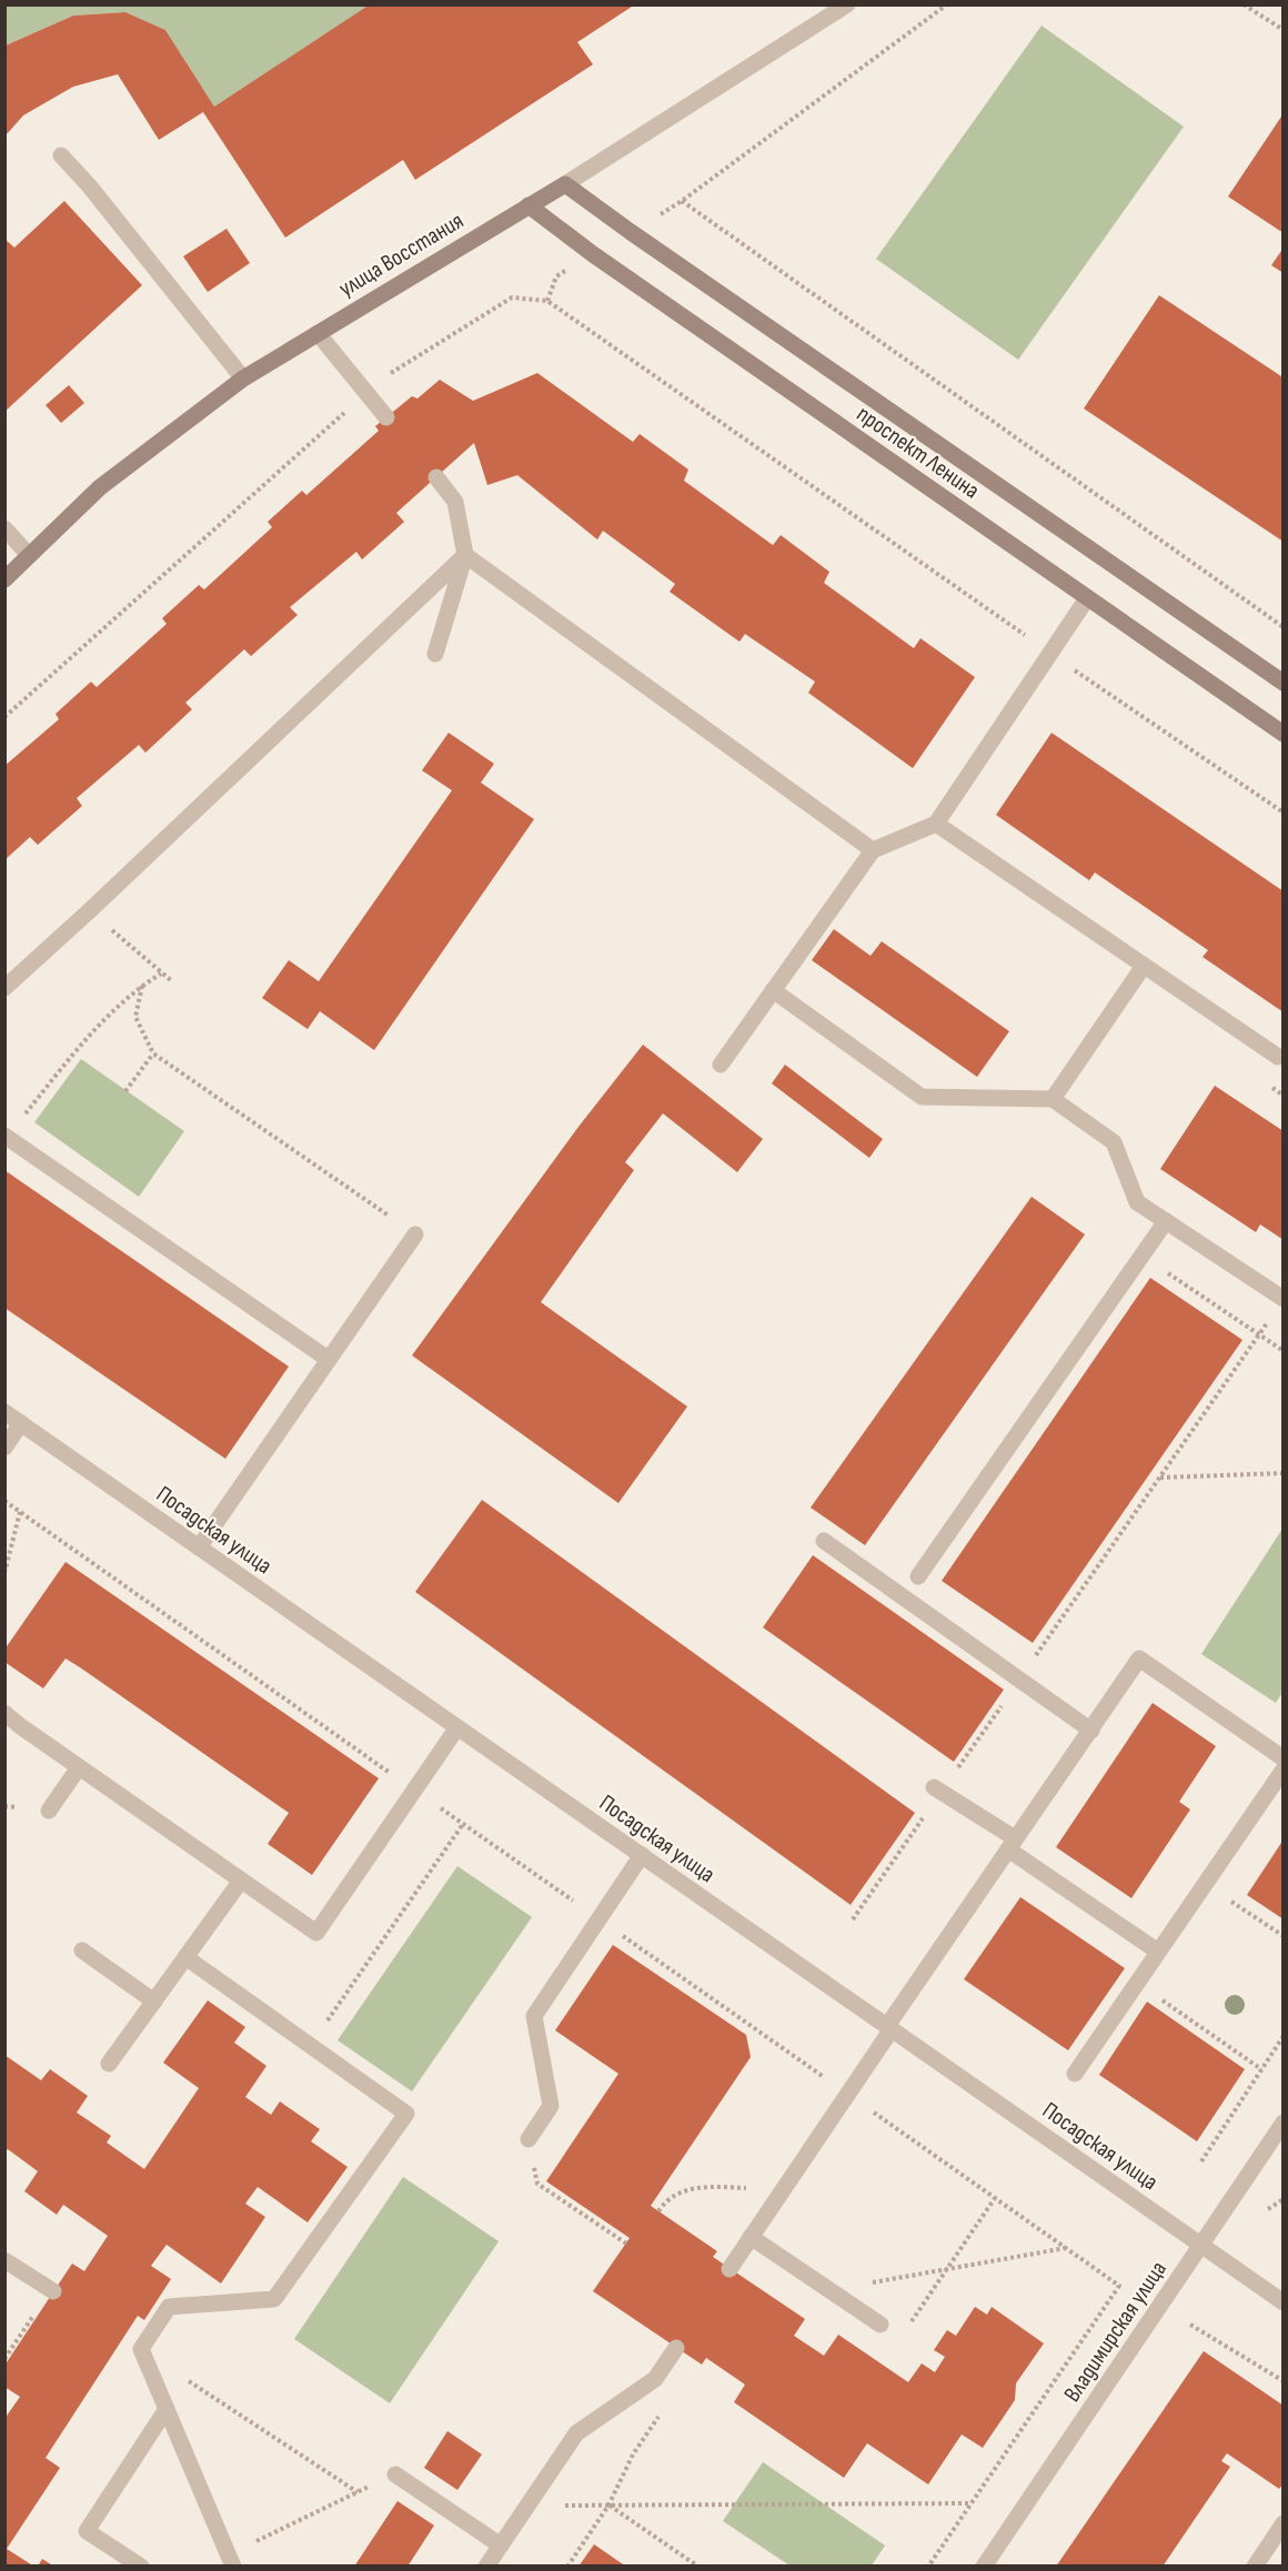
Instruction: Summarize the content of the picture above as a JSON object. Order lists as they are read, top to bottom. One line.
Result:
{"streets":{"main road":["улица Восстания","проспект Ленина"],"street":["Посадская улица","Владимирская улица"]},"crossings":[["улица Восстания","проспект Ленина"],["Посадская улица","Владимирская улица"]]}
